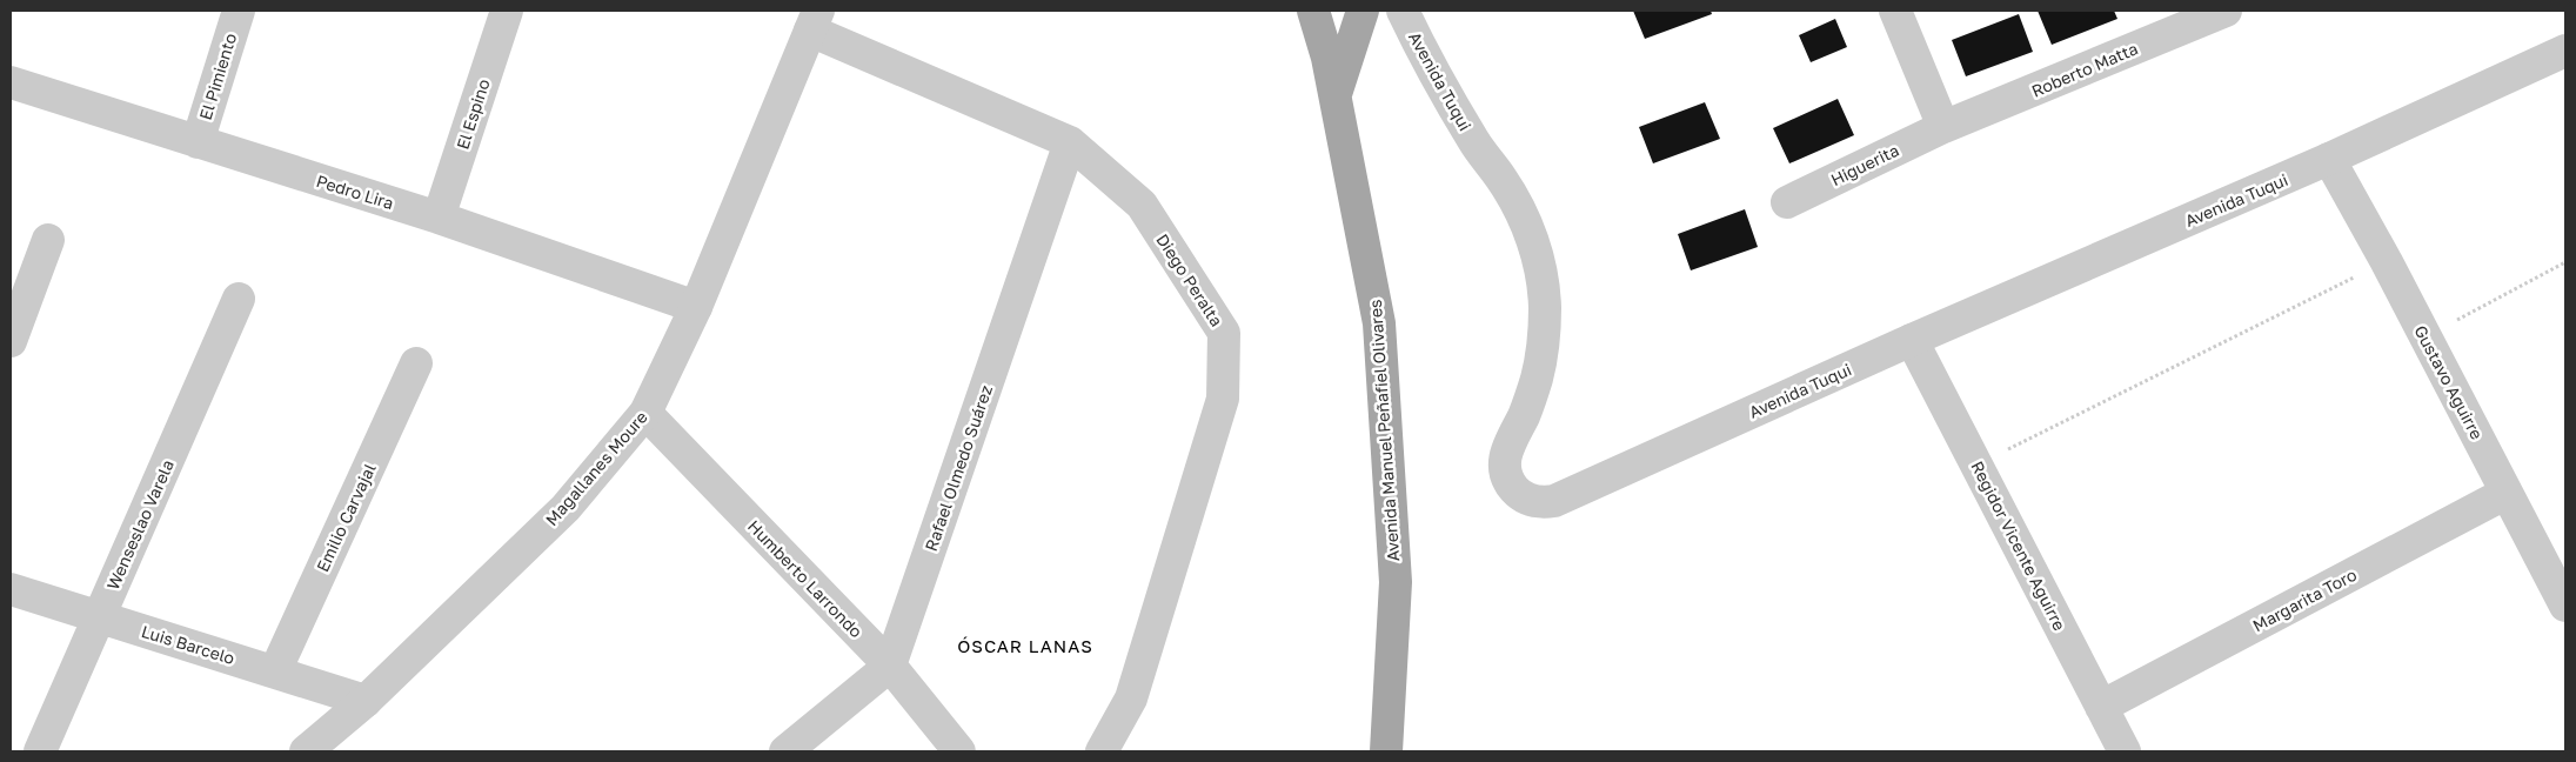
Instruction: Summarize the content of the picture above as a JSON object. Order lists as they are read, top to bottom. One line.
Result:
{"streets":{"main road":["Avenida Manuel Peñafiel Olivares"],"street":["Roberto Matta","El Pimiento","Avenida Tuqui","El Espino","Higuerita","Pedro Lira","Diego Peralta","Gustavo Aguirre","Magallanes Moure","Rafael Olmedo Suárez","Emilio Carvajal","Wenseslao Varela","Regidor Vicente Aguirre","Humberto Larrondo","Margarita Toro","Luis Barcelo"]},"crossings":[["Roberto Matta","Higuerita"],["El Pimiento","Pedro Lira"],["Avenida Tuqui","Gustavo Aguirre"],["Avenida Tuqui","Regidor Vicente Aguirre"],["El Espino","Pedro Lira"],["Pedro Lira","Magallanes Moure"],["Diego Peralta","Magallanes Moure"],["Diego Peralta","Rafael Olmedo Suárez"],["Gustavo Aguirre","Margarita Toro"],["Magallanes Moure","Humberto Larrondo"],["Magallanes Moure","Luis Barcelo"],["Rafael Olmedo Suárez","Humberto Larrondo"],["Emilio Carvajal","Luis Barcelo"],["Wenseslao Varela","Luis Barcelo"],["Regidor Vicente Aguirre","Margarita Toro"]],"districts":["ÓSCAR LANAS"]}
